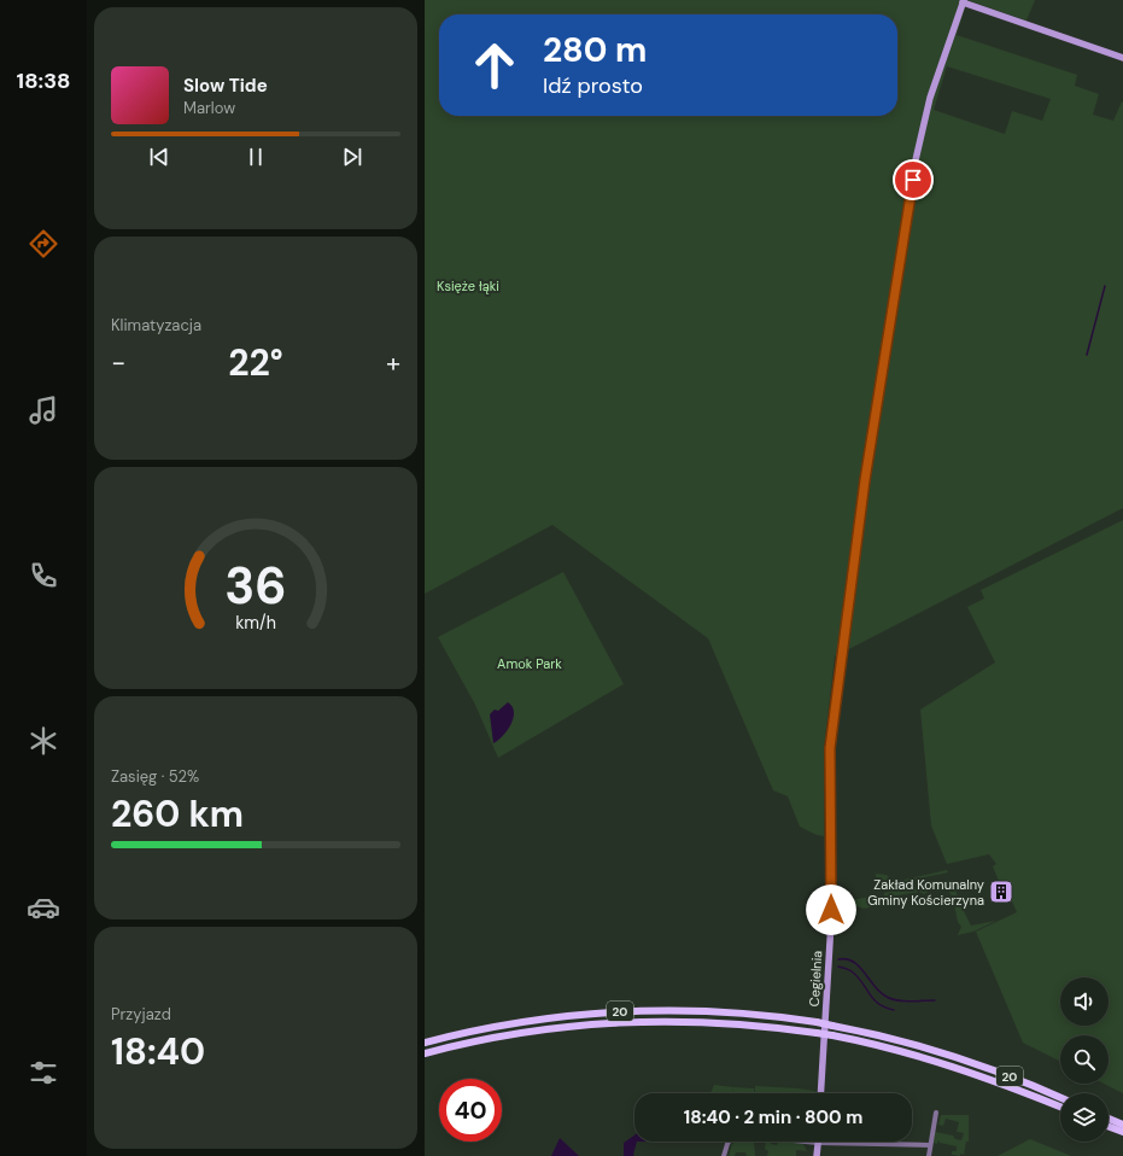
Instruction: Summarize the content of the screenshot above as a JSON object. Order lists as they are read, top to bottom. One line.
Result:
{"streets":{"main road":["20"],"street":["Cegielnia"]},"parks":["Księże łąki","Amok Park"],"places":{"building":["Zakład Komunalny Gminy Kościerzyna"]},"page":{"tabs":"18:38","turn":["280 m","Idź prosto"],"song":["Slow Tide","Marlow"],"tile":["Klimatyzacja",["Zasięg · 52%","260 km"],["Przyjazd","18:40"]],"heat":["−","22°","+"],"limit":"40","trip":"18:40 · 2 min · 800 m","gauge":["36","km/h"]}}
